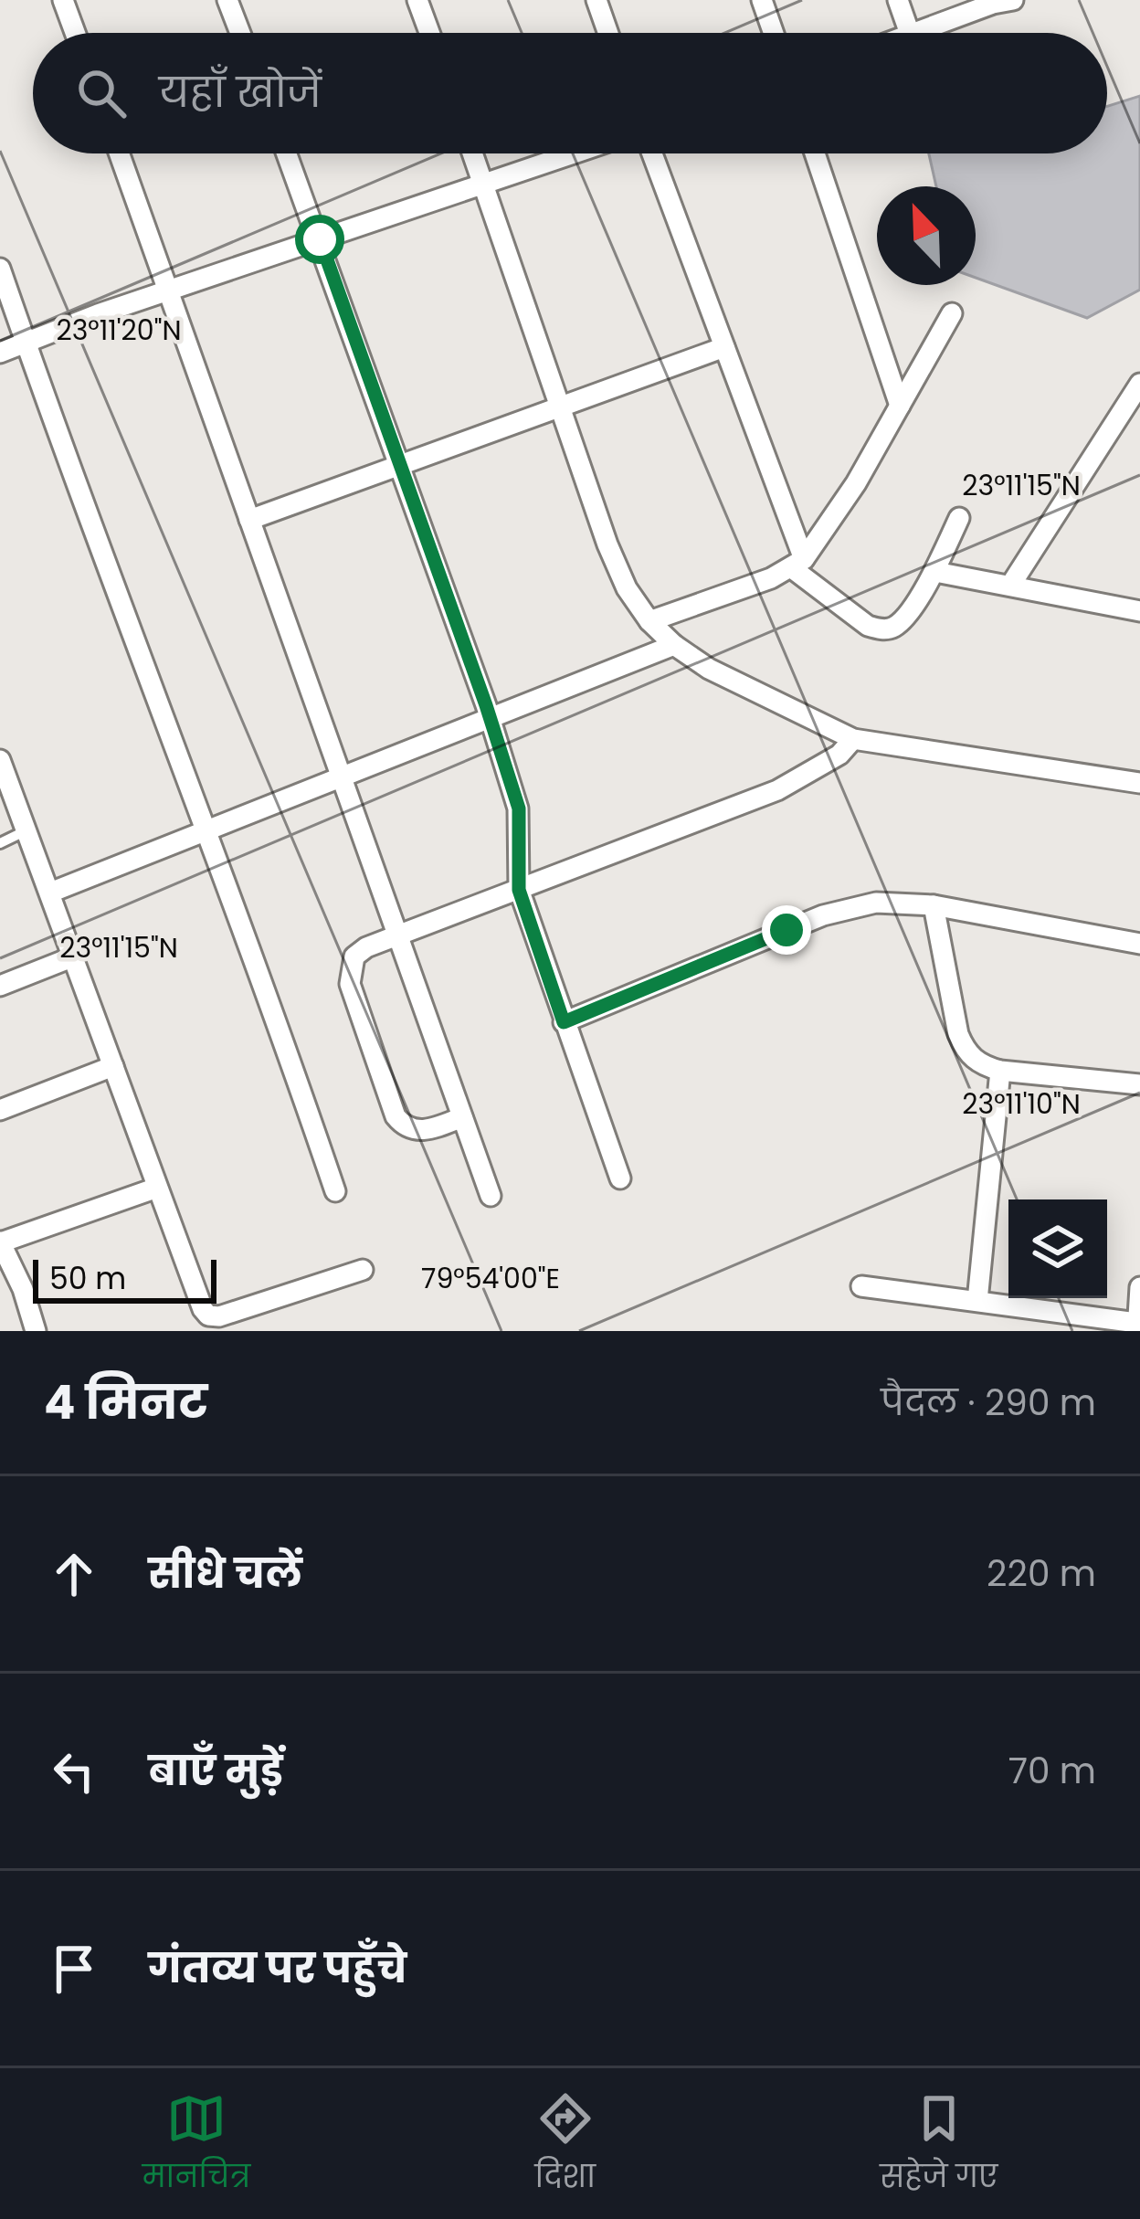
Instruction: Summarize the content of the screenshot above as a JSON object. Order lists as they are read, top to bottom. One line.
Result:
{"scale_bar":"50 m","north":"top left","page":{"search":"यहाँ खोजें","scale":"50 m","heading":["4 मिनट","पैदल · 290 m"],"list":[["सीधे चलें","220 m"],["बाएँ मुड़ें","70 m"],"गंतव्य पर पहुँचे"],"nav":["मानचित्र","दिशा","सहेजे गए"]},"coordinates":["23°11'20\"N","23°11'15\"N","23°11'10\"N","79°54'00\"E"]}
